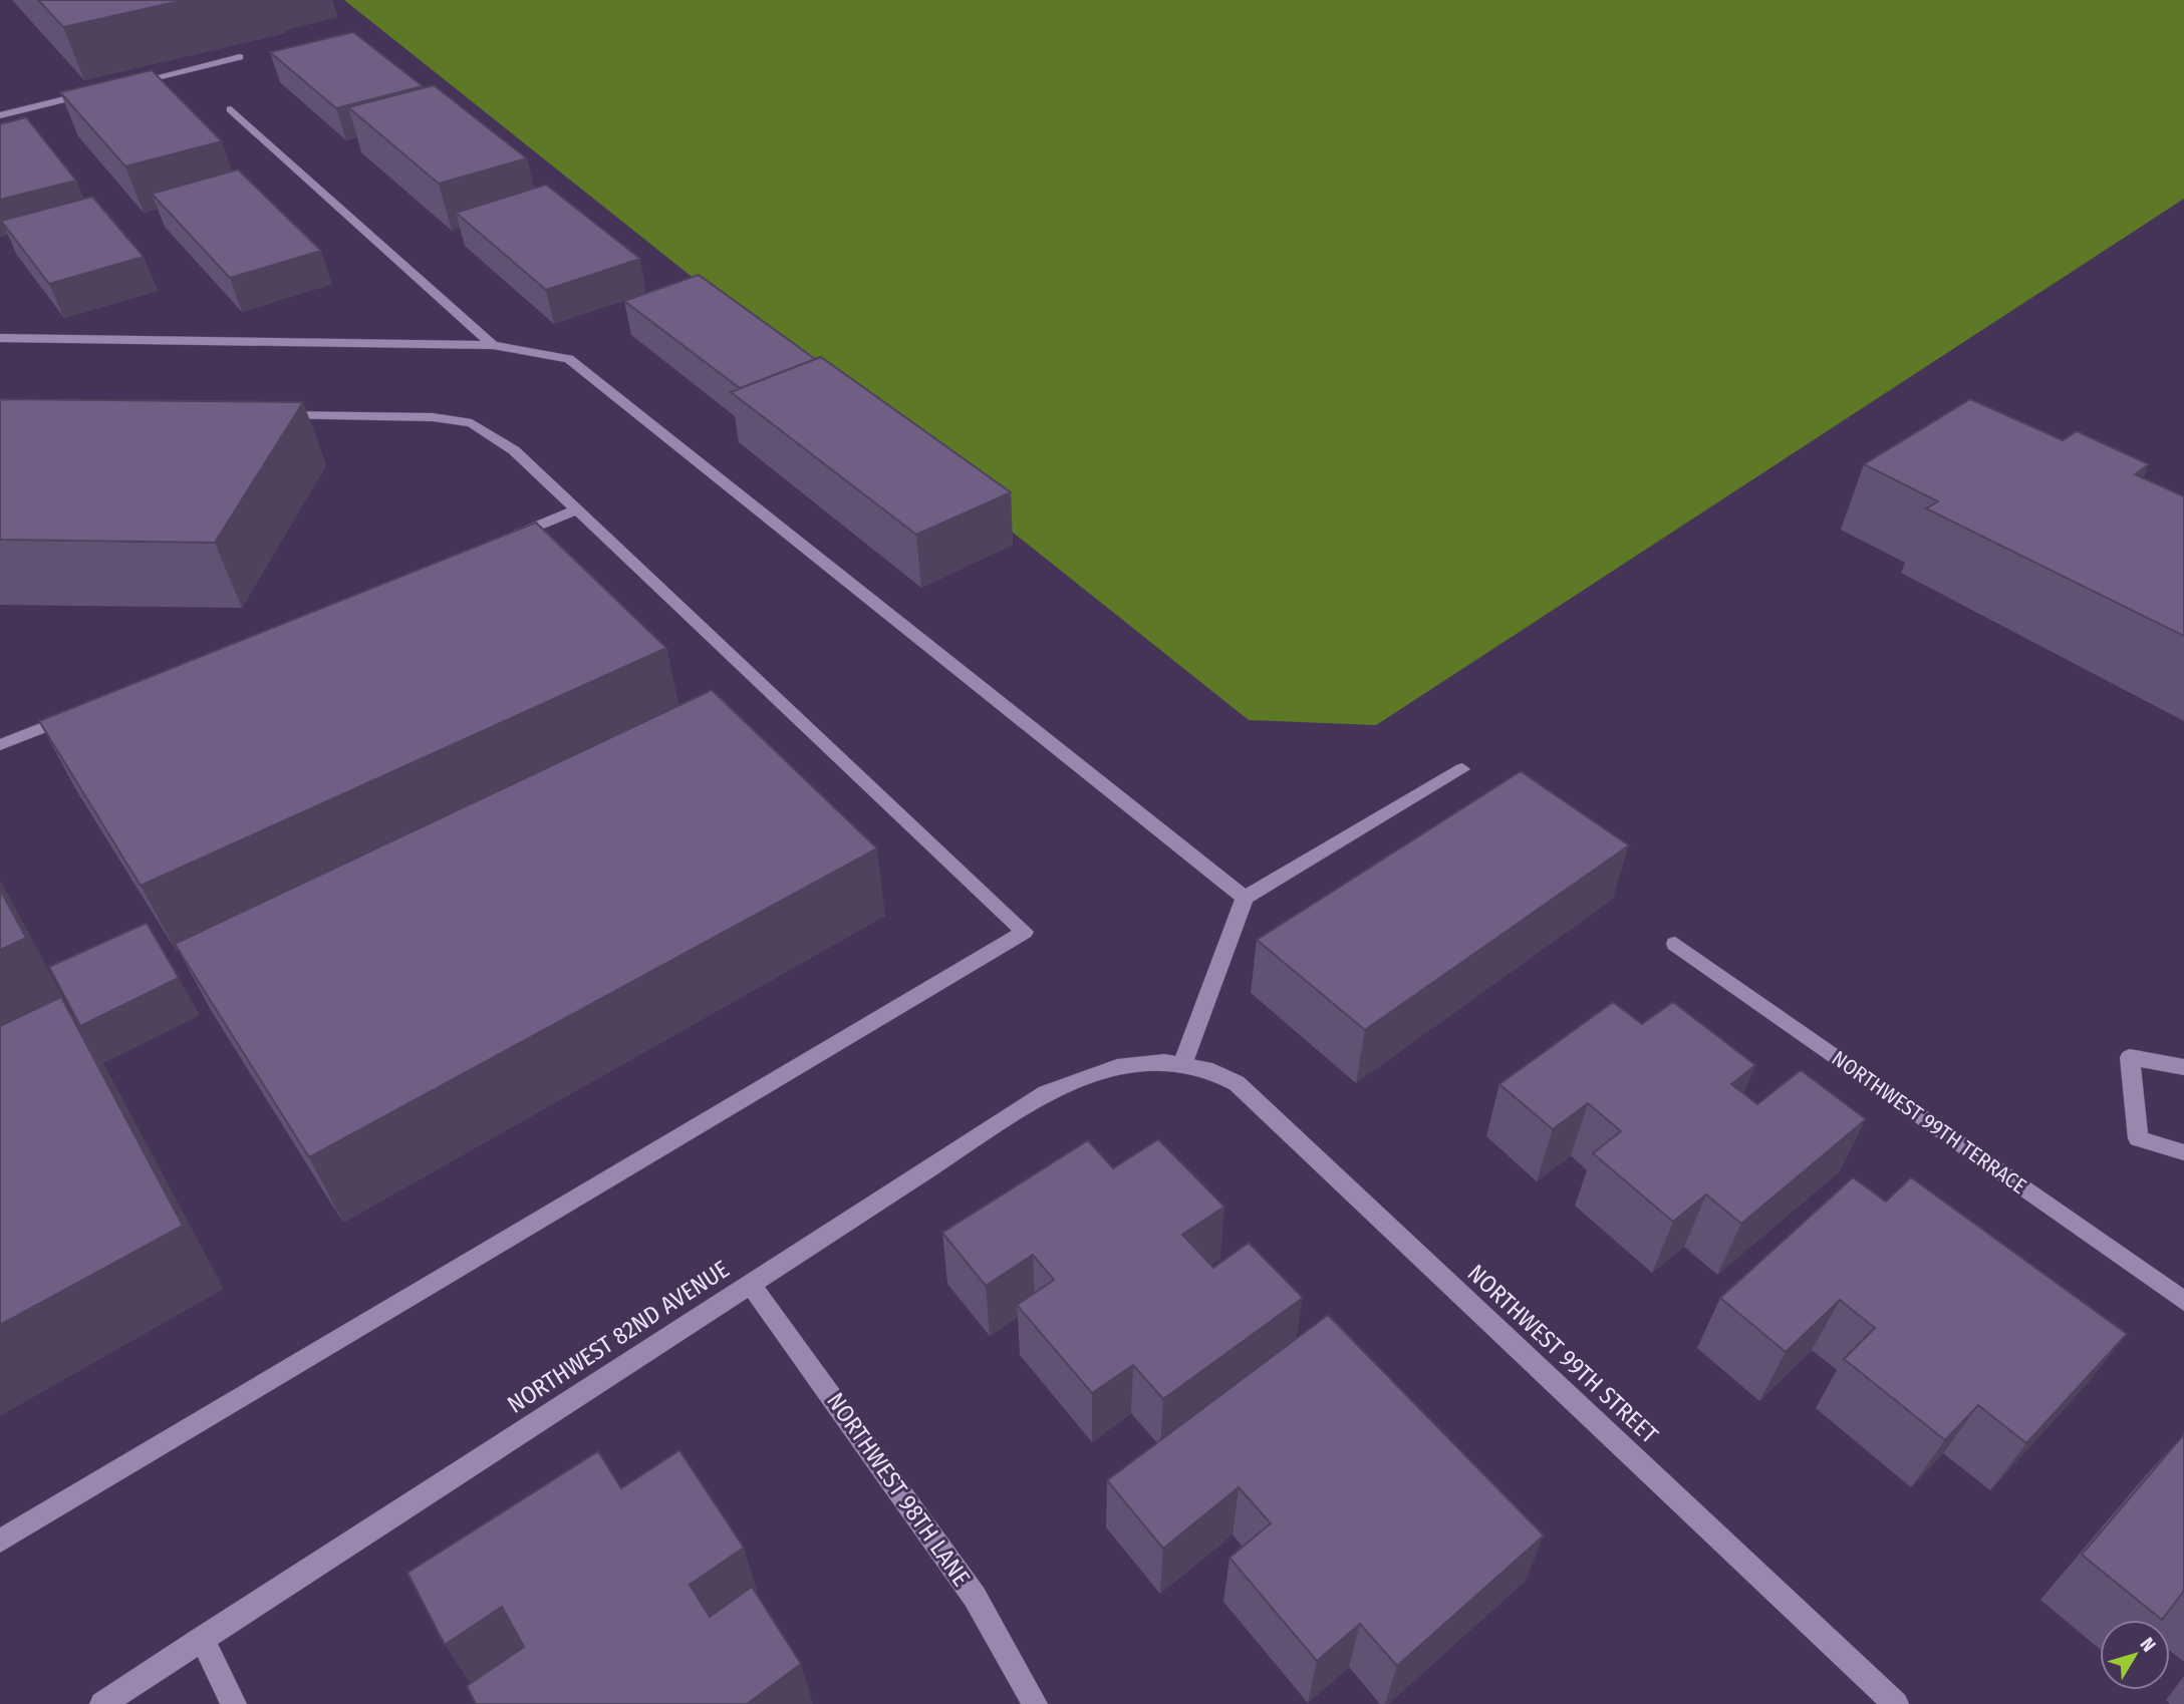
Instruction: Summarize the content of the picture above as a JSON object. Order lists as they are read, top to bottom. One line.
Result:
{"streets":{"street":["NORTHWEST 99TH TERRACE","NORTHWEST 82ND AVENUE","NORTHWEST 99TH STREET","NORTHWEST 98TH LANE"]},"crossings":[["NORTHWEST 82ND AVENUE","NORTHWEST 99TH STREET"],["NORTHWEST 82ND AVENUE","NORTHWEST 98TH LANE"]],"north":"top right"}
